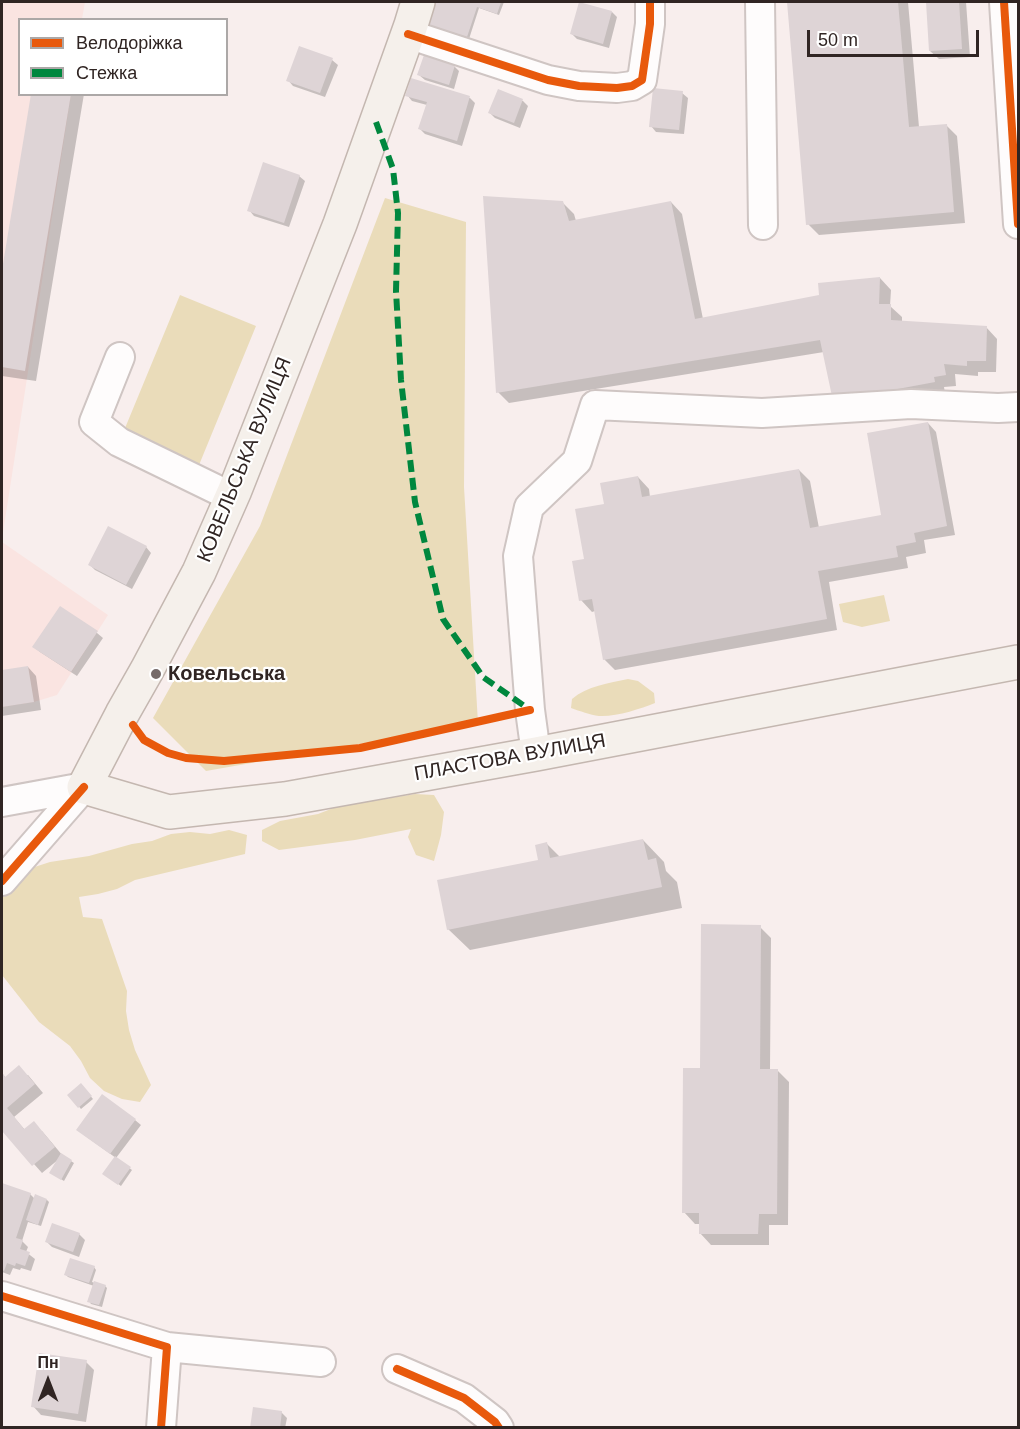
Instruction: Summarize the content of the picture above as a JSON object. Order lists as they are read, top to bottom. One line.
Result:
{"streets":{"main road":["КОВЕЛЬСЬКА ВУЛИЦЯ","ПЛАСТОВА ВУЛИЦЯ"]},"crossings":[["КОВЕЛЬСЬКА ВУЛИЦЯ","ПЛАСТОВА ВУЛИЦЯ"]],"places":["Ковельська"],"legend":["Велодоріжка","Стежка"],"scale_bar":"50 m","north":"top"}
